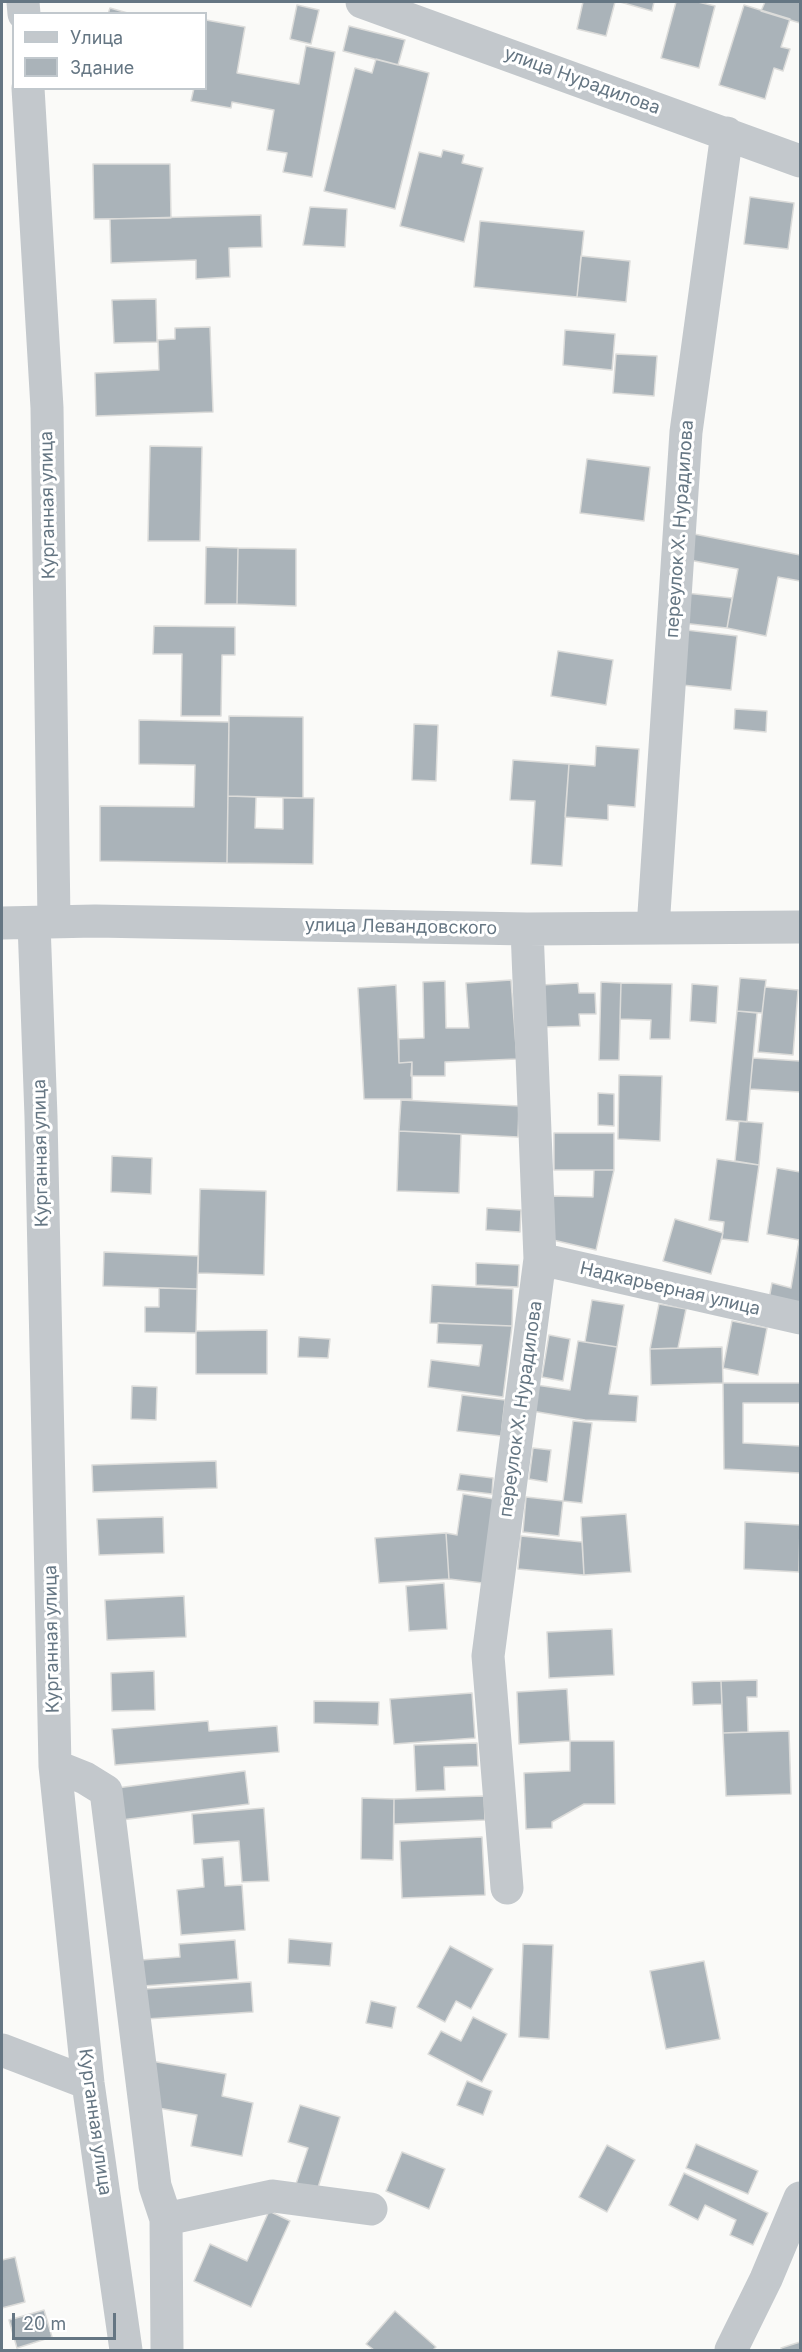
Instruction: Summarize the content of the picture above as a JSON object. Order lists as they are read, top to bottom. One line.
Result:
{"streets":{"street":["улица Нурадилова","Курганная улица","переулок Х. Нурадилова","улица Левандовского","Надкарьерная улица"]},"crossings":[["улица Нурадилова","переулок Х. Нурадилова"],["Курганная улица","улица Левандовского"],["переулок Х. Нурадилова","улица Левандовского"],["переулок Х. Нурадилова","Надкарьерная улица"]],"legend":["Улица","Здание"],"scale_bar":"20 m"}
